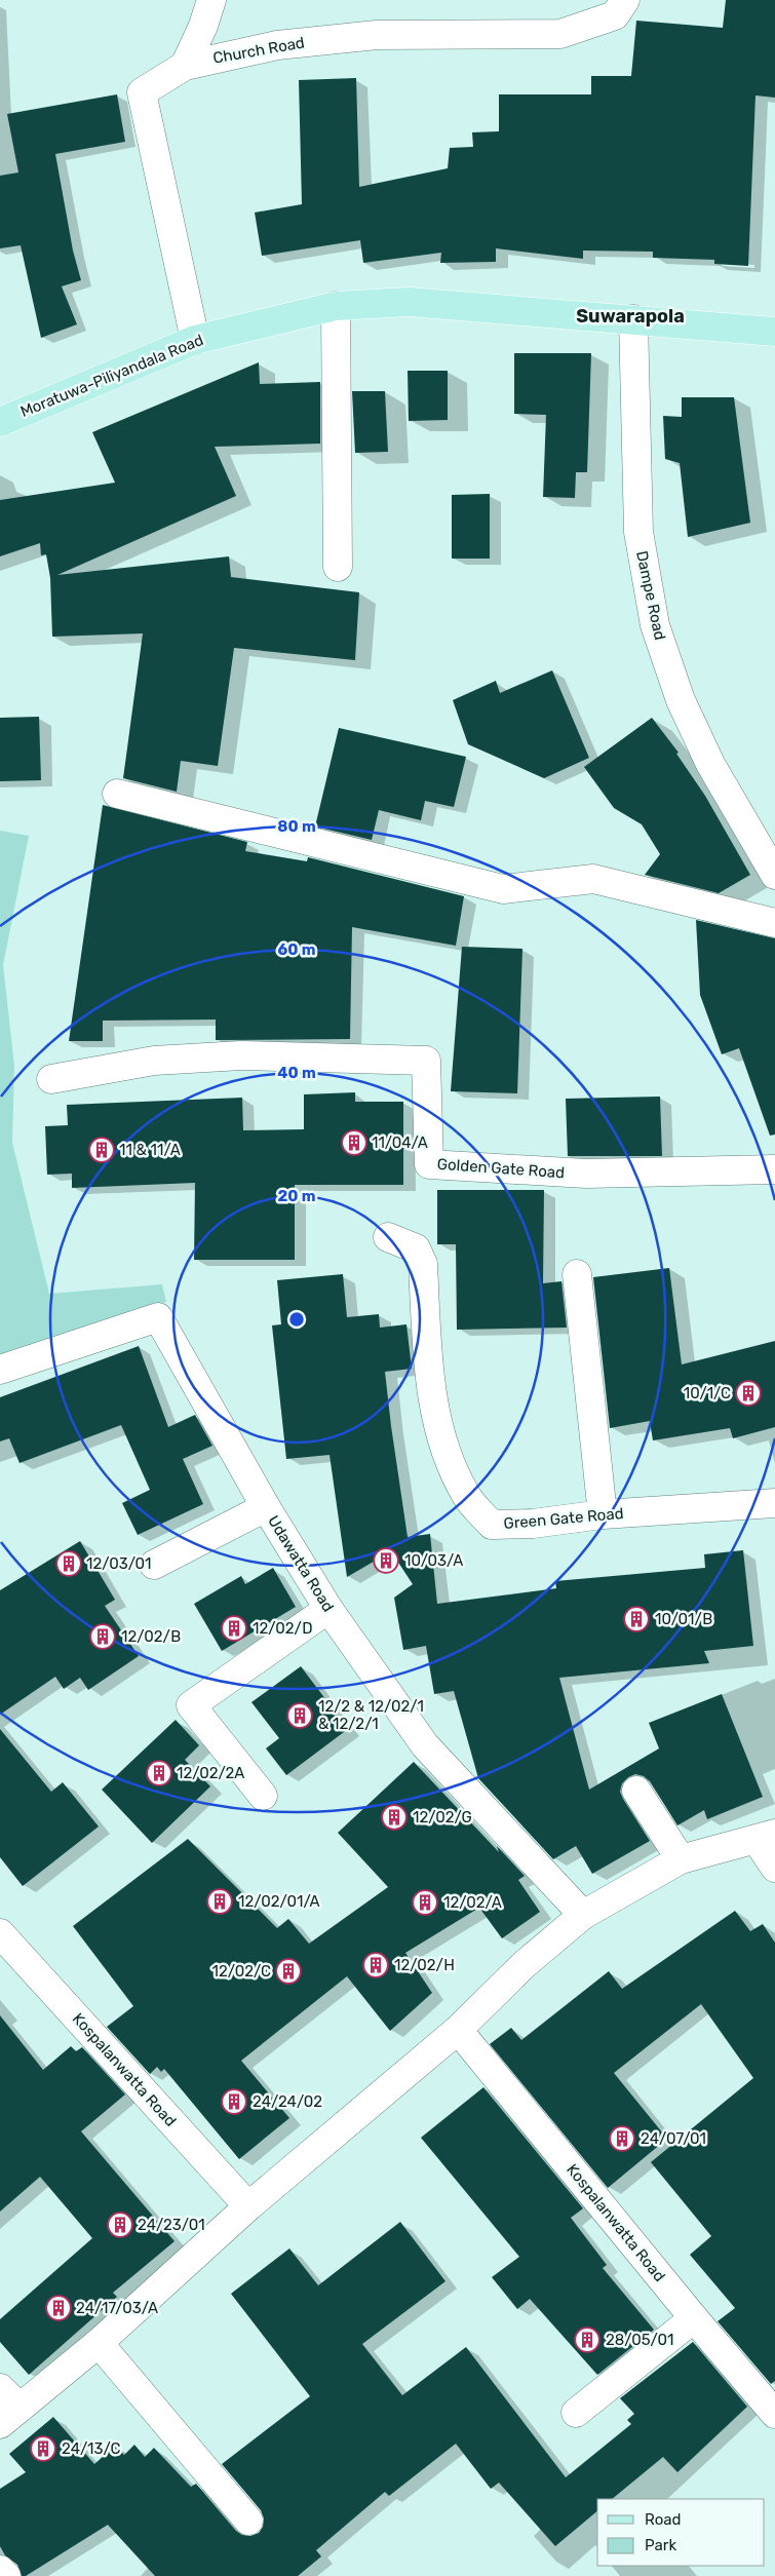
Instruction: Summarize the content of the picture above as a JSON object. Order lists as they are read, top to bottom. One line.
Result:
{"streets":{"main road":["Moratuwa-Piliyandala Road"],"street":["Church Road","Dampe Road","Golden Gate Road","Green Gate Road","Udawatta Road","Kospalanwatta Road"]},"crossings":[["Church Road","Moratuwa-Piliyandala Road"],["Moratuwa-Piliyandala Road","Dampe Road"]],"districts":["Suwarapola"],"places":{"building":["11/04/A","11 & 11/A","10/1/C","10/03/A","12/03/01","10/01/B","12/02/D","12/02/B","12/2 & 12/02/1 & 12/2/1","12/02/2A","12/02/G","12/02/01/A","12/02/A","12/02/H","12/02/C","24/24/02","24/07/01","24/23/01","24/17/03/A","28/05/01","24/13/C"]},"legend":["Road","Park"],"rings":["80 m","60 m","40 m","20 m"]}
